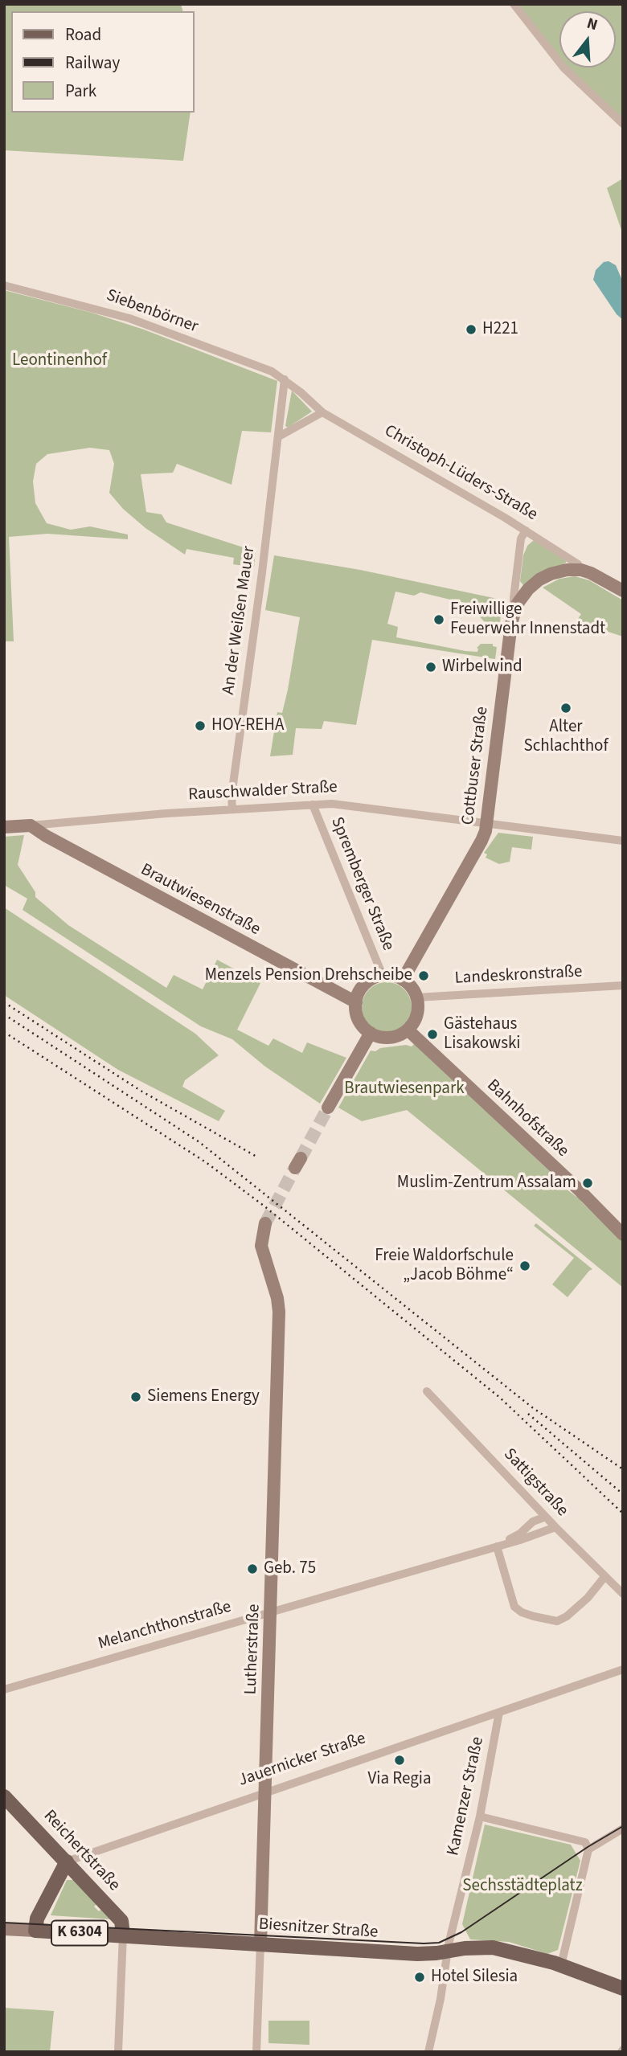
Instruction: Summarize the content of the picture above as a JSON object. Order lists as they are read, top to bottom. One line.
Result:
{"streets":{"main road":["Reichertstraße","Biesnitzer Straße","K 6304"],"street":["Siebenbörner","Christoph-Lüders-Straße","An der Weißen Mauer","Cottbuser Straße","Rauschwalder Straße","Spremberger Straße","Brautwiesenstraße","Landeskronstraße","Bahnhofstraße","Sattigstraße","Melanchthonstraße","Lutherstraße","Jauernicker Straße","Kamenzer Straße"]},"crossings":[["Siebenbörner","Christoph-Lüders-Straße"],["Siebenbörner","An der Weißen Mauer"],["Christoph-Lüders-Straße","An der Weißen Mauer"],["Christoph-Lüders-Straße","Cottbuser Straße"],["An der Weißen Mauer","Rauschwalder Straße"],["Cottbuser Straße","Rauschwalder Straße"],["Cottbuser Straße","Spremberger Straße"],["Cottbuser Straße","Brautwiesenstraße"],["Cottbuser Straße","Landeskronstraße"],["Cottbuser Straße","Bahnhofstraße"],["Rauschwalder Straße","Spremberger Straße"],["Rauschwalder Straße","Brautwiesenstraße"],["Spremberger Straße","Brautwiesenstraße"],["Spremberger Straße","Landeskronstraße"],["Spremberger Straße","Bahnhofstraße"],["Brautwiesenstraße","Landeskronstraße"],["Brautwiesenstraße","Bahnhofstraße"],["Landeskronstraße","Bahnhofstraße"],["Sattigstraße","Melanchthonstraße"],["Melanchthonstraße","Lutherstraße"],["Lutherstraße","Jauernicker Straße"],["Lutherstraße","Biesnitzer Straße"],["Jauernicker Straße","Kamenzer Straße"],["Jauernicker Straße","Reichertstraße"],["Kamenzer Straße","Biesnitzer Straße"],["Reichertstraße","Biesnitzer Straße"]],"parks":["Leontinenhof","Brautwiesenpark","Sechsstädteplatz"],"places":["H221","Freiwillige Feuerwehr Innenstadt","Wirbelwind","Alter Schlachthof","HOY-REHA","Menzels Pension Drehscheibe","Gästehaus Lisakowski","Muslim-Zentrum Assalam","Freie Waldorfschule „Jacob Böhme“","Siemens Energy","Geb. 75","Via Regia","Hotel Silesia"],"legend":["Road","Railway","Park"],"north":"top"}
